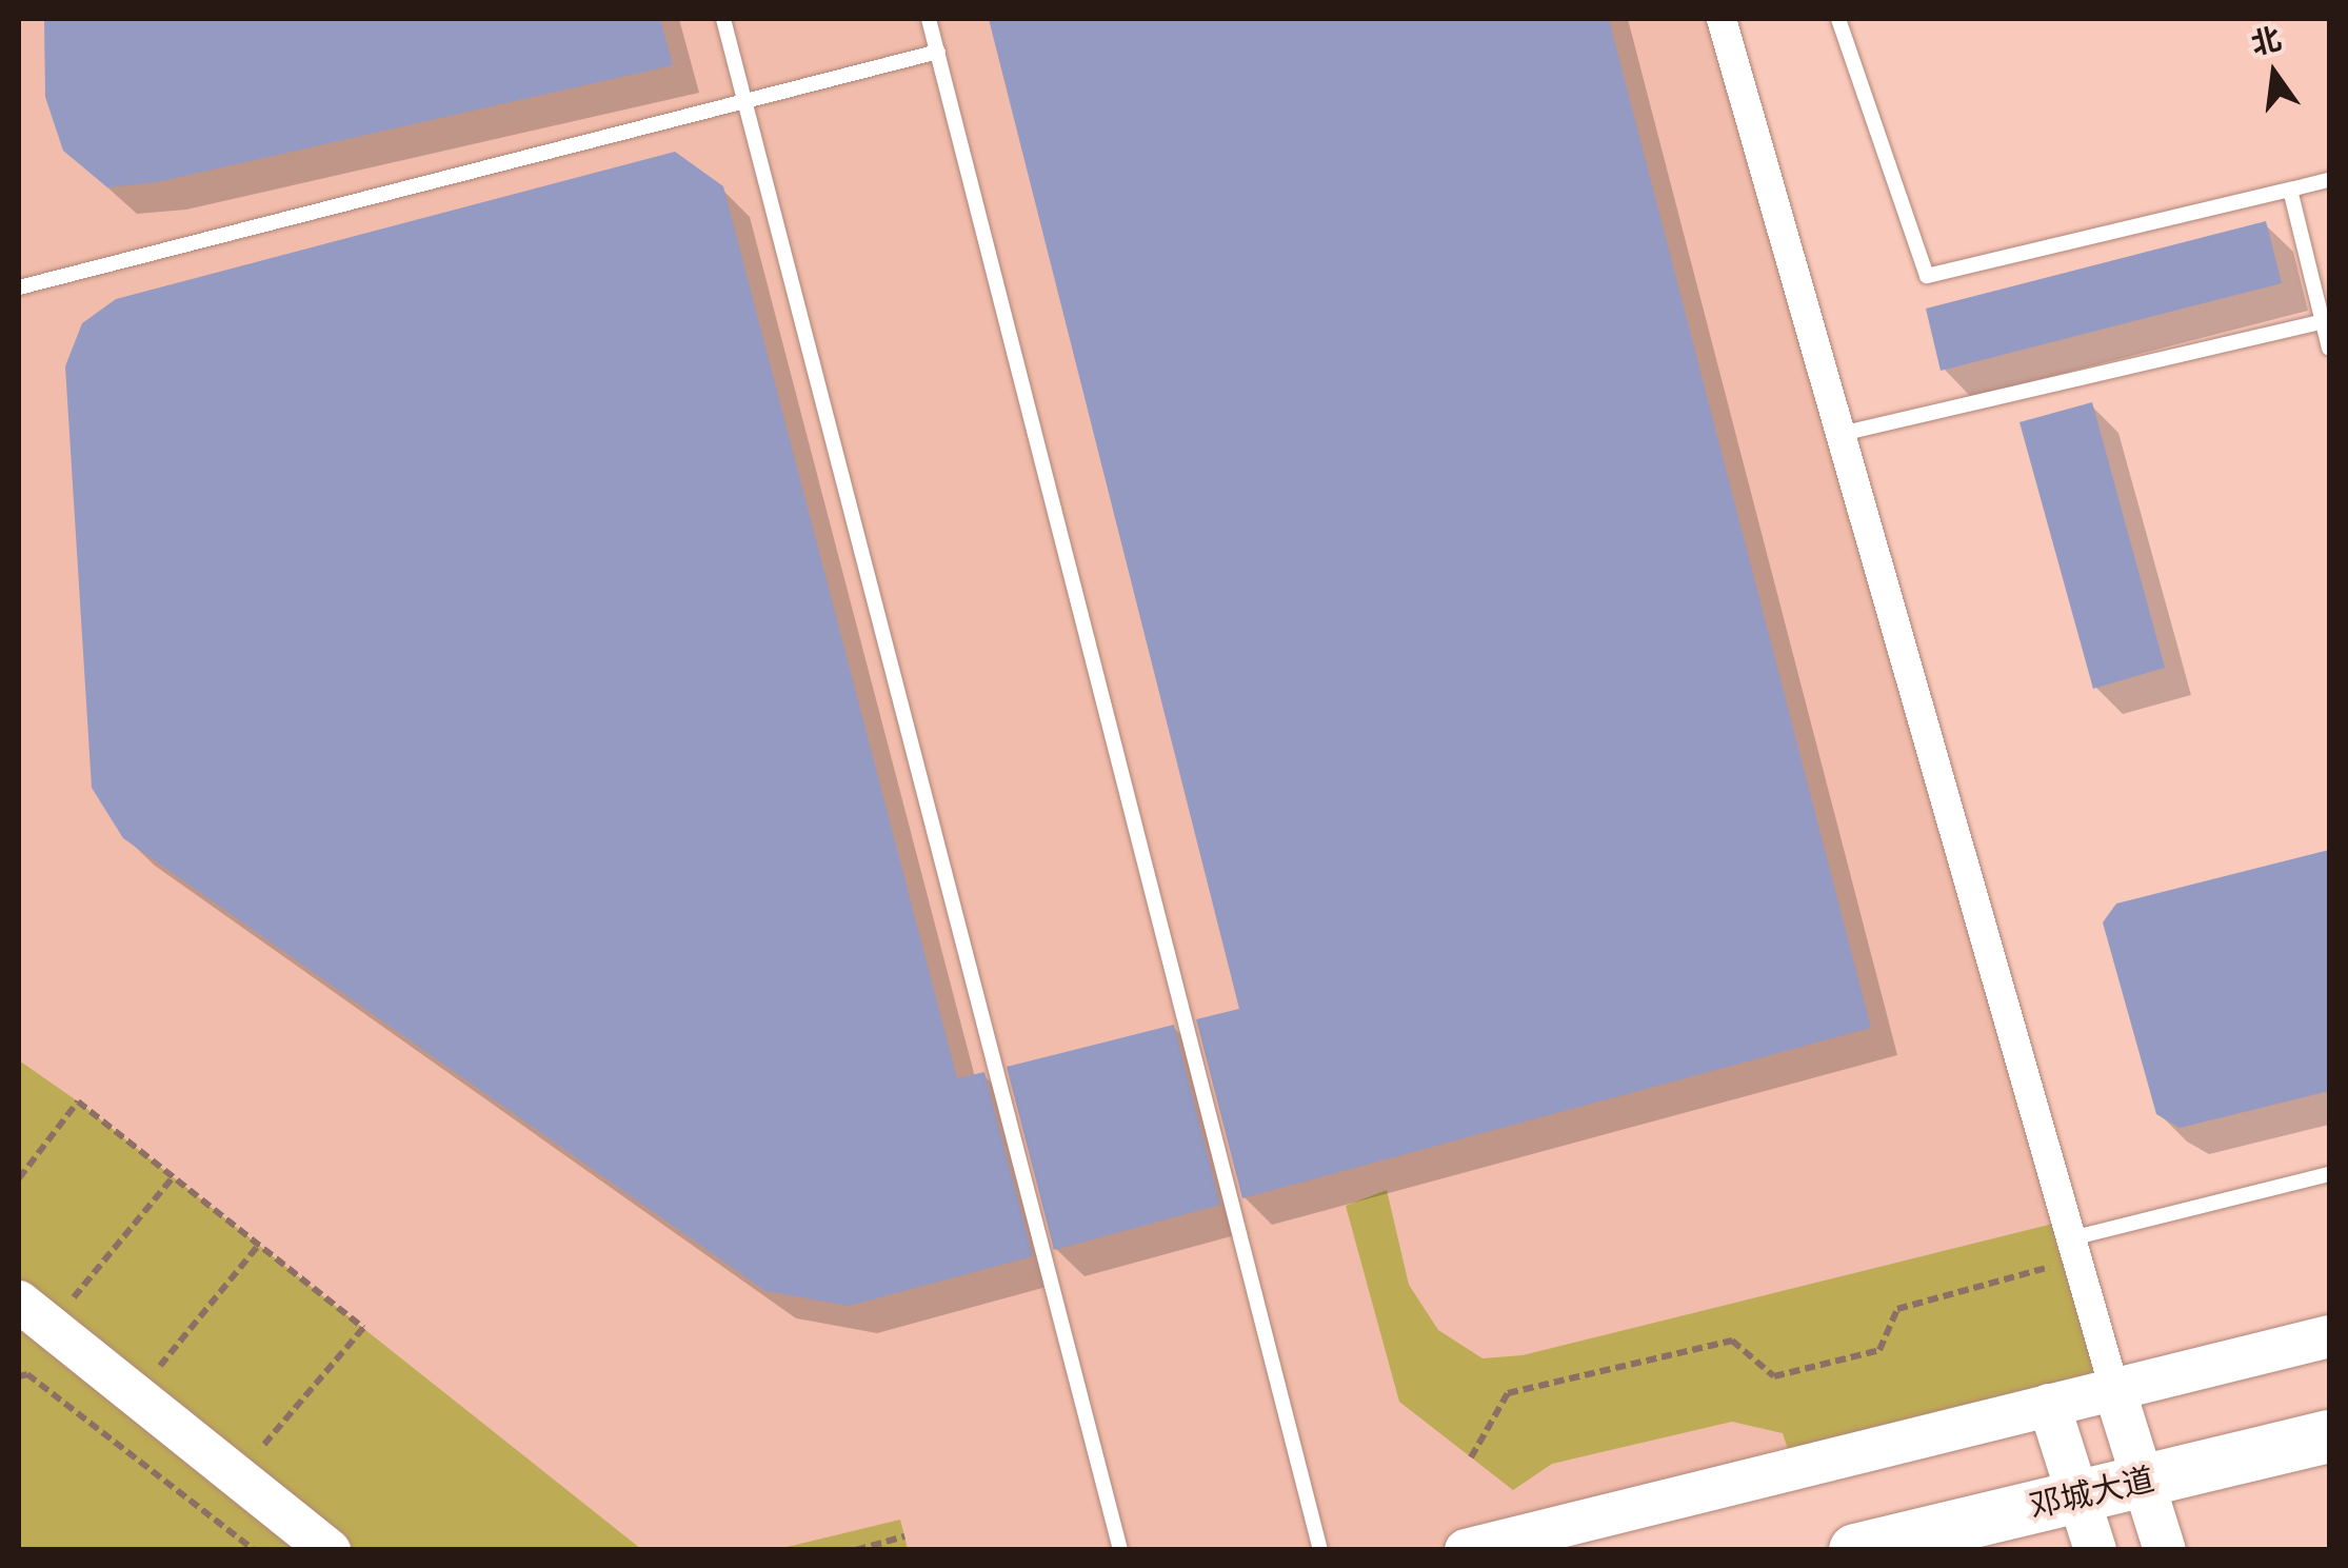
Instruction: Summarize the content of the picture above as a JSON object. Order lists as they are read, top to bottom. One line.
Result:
{"streets":{"highway":["邓城大道"]},"north":"top"}
